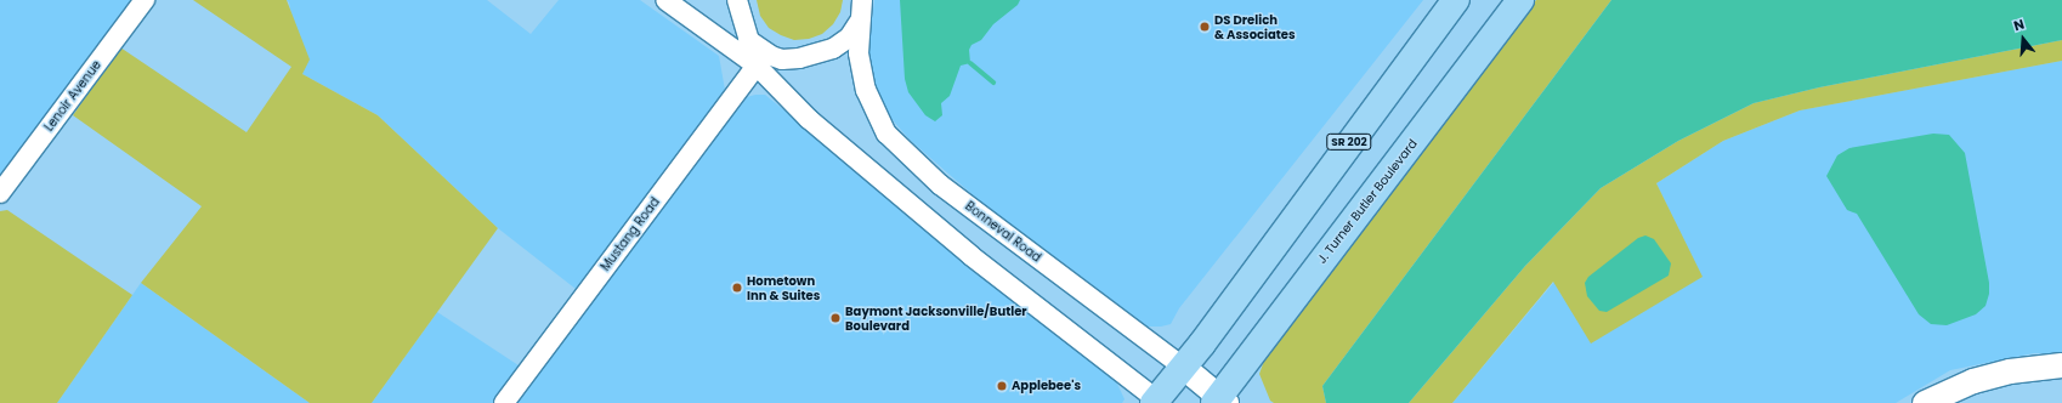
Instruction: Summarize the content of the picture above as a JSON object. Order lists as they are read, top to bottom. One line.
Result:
{"streets":{"main road":["SR 202","J. Turner Butler Boulevard"],"street":["Lenoir Avenue","Bonneval Road","Mustang Road"]},"crossings":[["SR 202","Bonneval Road"],["J. Turner Butler Boulevard","Bonneval Road"]],"places":["DS Drelich & Associates","Hometown Inn & Suites","Baymont Jacksonville/Butler Boulevard","Applebee's"],"north":"top"}
